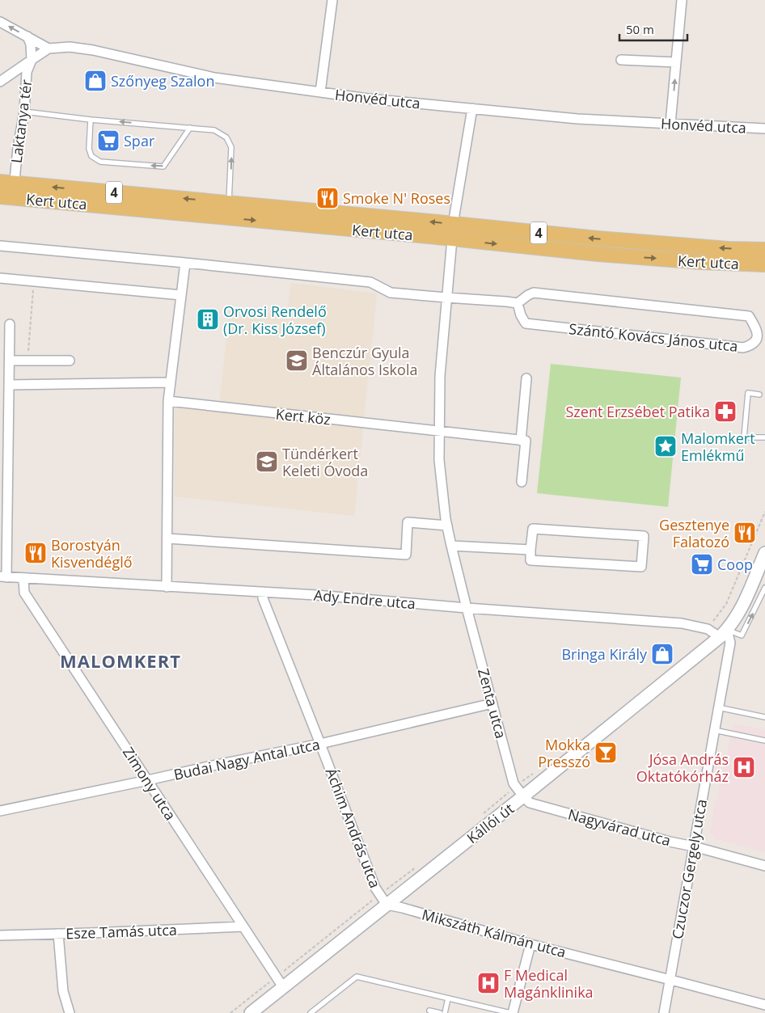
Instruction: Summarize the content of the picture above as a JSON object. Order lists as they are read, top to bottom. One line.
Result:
{"streets":{"main road":["4","Kert utca","Kállói út"],"street":["Honvéd utca","Laktanya tér","Szántó Kovács János utca","Kert köz","Ady Endre utca","Zenta utca","Budai Nagy Antal utca","Zimony utca","Nagyvárad utca","Áchim András utca","Czuczor Gergely utca","Esze Tamás utca","Mikszáth Kálmán utca"]},"crossings":[["Honvéd utca","Laktanya tér"],["Laktanya tér","Kert utca"],["Ady Endre utca","Zenta utca"],["Ady Endre utca","Zimony utca"],["Ady Endre utca","Kállói út"],["Ady Endre utca","Áchim András utca"],["Ady Endre utca","Czuczor Gergely utca"],["Zenta utca","Budai Nagy Antal utca"],["Zenta utca","Kállói út"],["Zenta utca","Nagyvárad utca"],["Budai Nagy Antal utca","Zimony utca"],["Budai Nagy Antal utca","Áchim András utca"],["Zimony utca","Kállói út"],["Zimony utca","Esze Tamás utca"],["Kállói út","Nagyvárad utca"],["Kállói út","Áchim András utca"],["Kállói út","Czuczor Gergely utca"],["Kállói út","Mikszáth Kálmán utca"],["Nagyvárad utca","Czuczor Gergely utca"],["Áchim András utca","Mikszáth Kálmán utca"],["Czuczor Gergely utca","Mikszáth Kálmán utca"]],"districts":["MALOMKERT"],"places":{"shop":["Szőnyeg Szalon","Bringa Király"],"supermarket":["Spar","Coop"],"restaurant":["Smoke N' Roses","Gesztenye Falatozó","Borostyán Kisvendéglő"],"building":["Orvosi Rendelő (Dr. Kiss József)"],"school or university":["Benczúr Gyula Általános Iskola","Tündérkert Keleti Óvoda"],"pharmacy":["Szent Erzsébet Patika"],"place":["Malomkert Emlékmű"],"bar":["Mokka Presszó"],"hospital":["Jósa András Oktatókórház","F Medical Magánklinika"]},"scale_bar":"50 m"}
